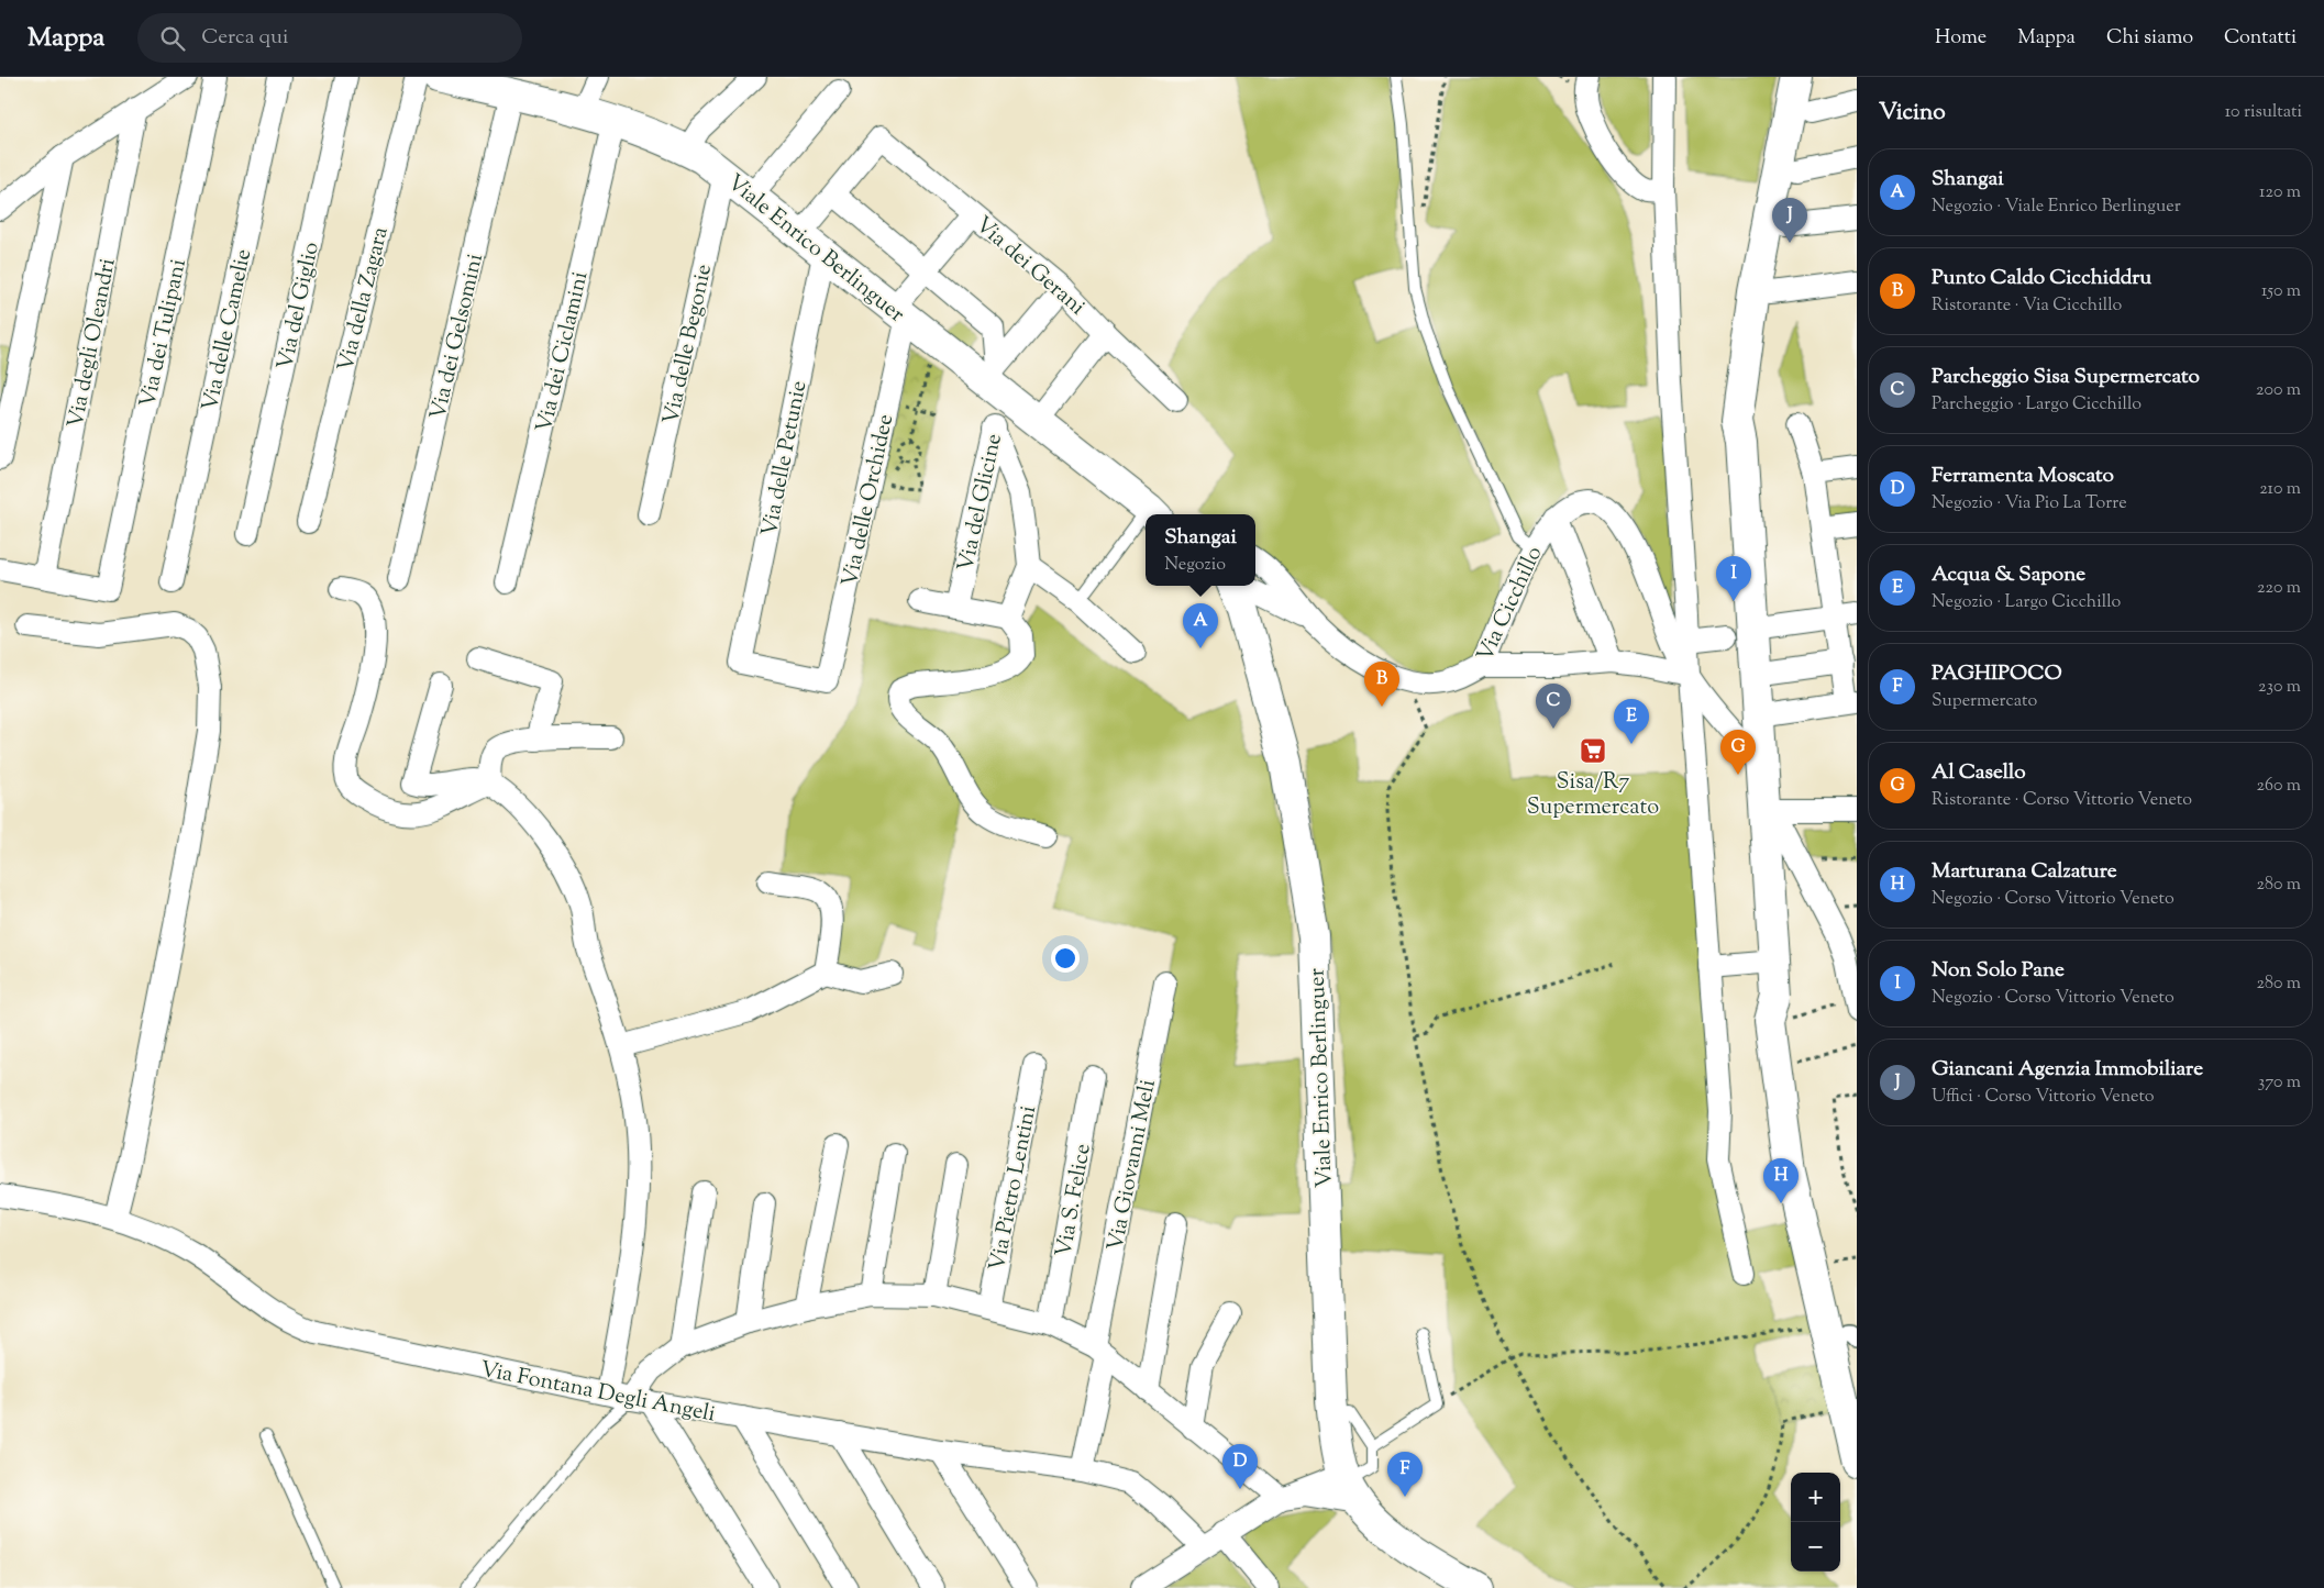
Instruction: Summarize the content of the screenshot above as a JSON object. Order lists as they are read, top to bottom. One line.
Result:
{"streets":{"main road":["Viale Enrico Berlinguer"],"street":["Via dei Gerani","Via della Zagara","Via del Giglio","Via delle Camelie","Via dei Tulipani","Via dei Gelsomini","Via degli Oleandri","Via delle Begonie","Via dei Ciclamini","Via delle Petunie","Via delle Orchidee","Via del Glicine","Via Cicchillo","Via Giovanni Meli","Via Pietro Lentini","Via S. Felice","Via Fontana Degli Angeli"]},"crossings":[["Viale Enrico Berlinguer","Via dei Gelsomini"],["Viale Enrico Berlinguer","Via delle Begonie"],["Viale Enrico Berlinguer","Via dei Ciclamini"],["Viale Enrico Berlinguer","Via delle Petunie"],["Viale Enrico Berlinguer","Via delle Orchidee"],["Viale Enrico Berlinguer","Via del Glicine"],["Via dei Gerani","Via delle Orchidee"],["Via dei Tulipani","Via degli Oleandri"],["Via delle Petunie","Via delle Orchidee"],["Via Giovanni Meli","Via Fontana Degli Angeli"]],"places":{"supermarket":["Sisa/R7 Supermercato"]},"page":{"header":"Mappa","search":"Cerca qui","nav":["Home","Mappa","Chi siamo","Contatti"],"heading":["Vicino","10 risultati"],"list":[{"mark":"A","name":"Shangai","note":"Negozio · Viale Enrico Berlinguer","value":"120 m"},{"mark":"B","name":"Punto Caldo Cicchiddru","note":"Ristorante · Via Cicchillo","value":"150 m"},{"mark":"C","name":"Parcheggio Sisa Supermercato","note":"Parcheggio · Largo Cicchillo","value":"200 m"},{"mark":"D","name":"Ferramenta Moscato","note":"Negozio · Via Pio La Torre","value":"210 m"},{"mark":"E","name":"Acqua & Sapone","note":"Negozio · Largo Cicchillo","value":"220 m"},{"mark":"F","name":"PAGHIPOCO","note":"Supermercato","value":"230 m"},{"mark":"G","name":"Al Casello","note":"Ristorante · Corso Vittorio Veneto","value":"260 m"},{"mark":"H","name":"Marturana Calzature","note":"Negozio · Corso Vittorio Veneto","value":"280 m"},{"mark":"I","name":"Non Solo Pane","note":"Negozio · Corso Vittorio Veneto","value":"280 m"},{"mark":"J","name":"Giancani Agenzia Immobiliare","note":"Uffici · Corso Vittorio Veneto","value":"370 m"}],"pins":["J","I","A","B","C","E","G","H","D","F"],"popup":["Shangai","Negozio"],"map_buttons":["+","−"]}}
